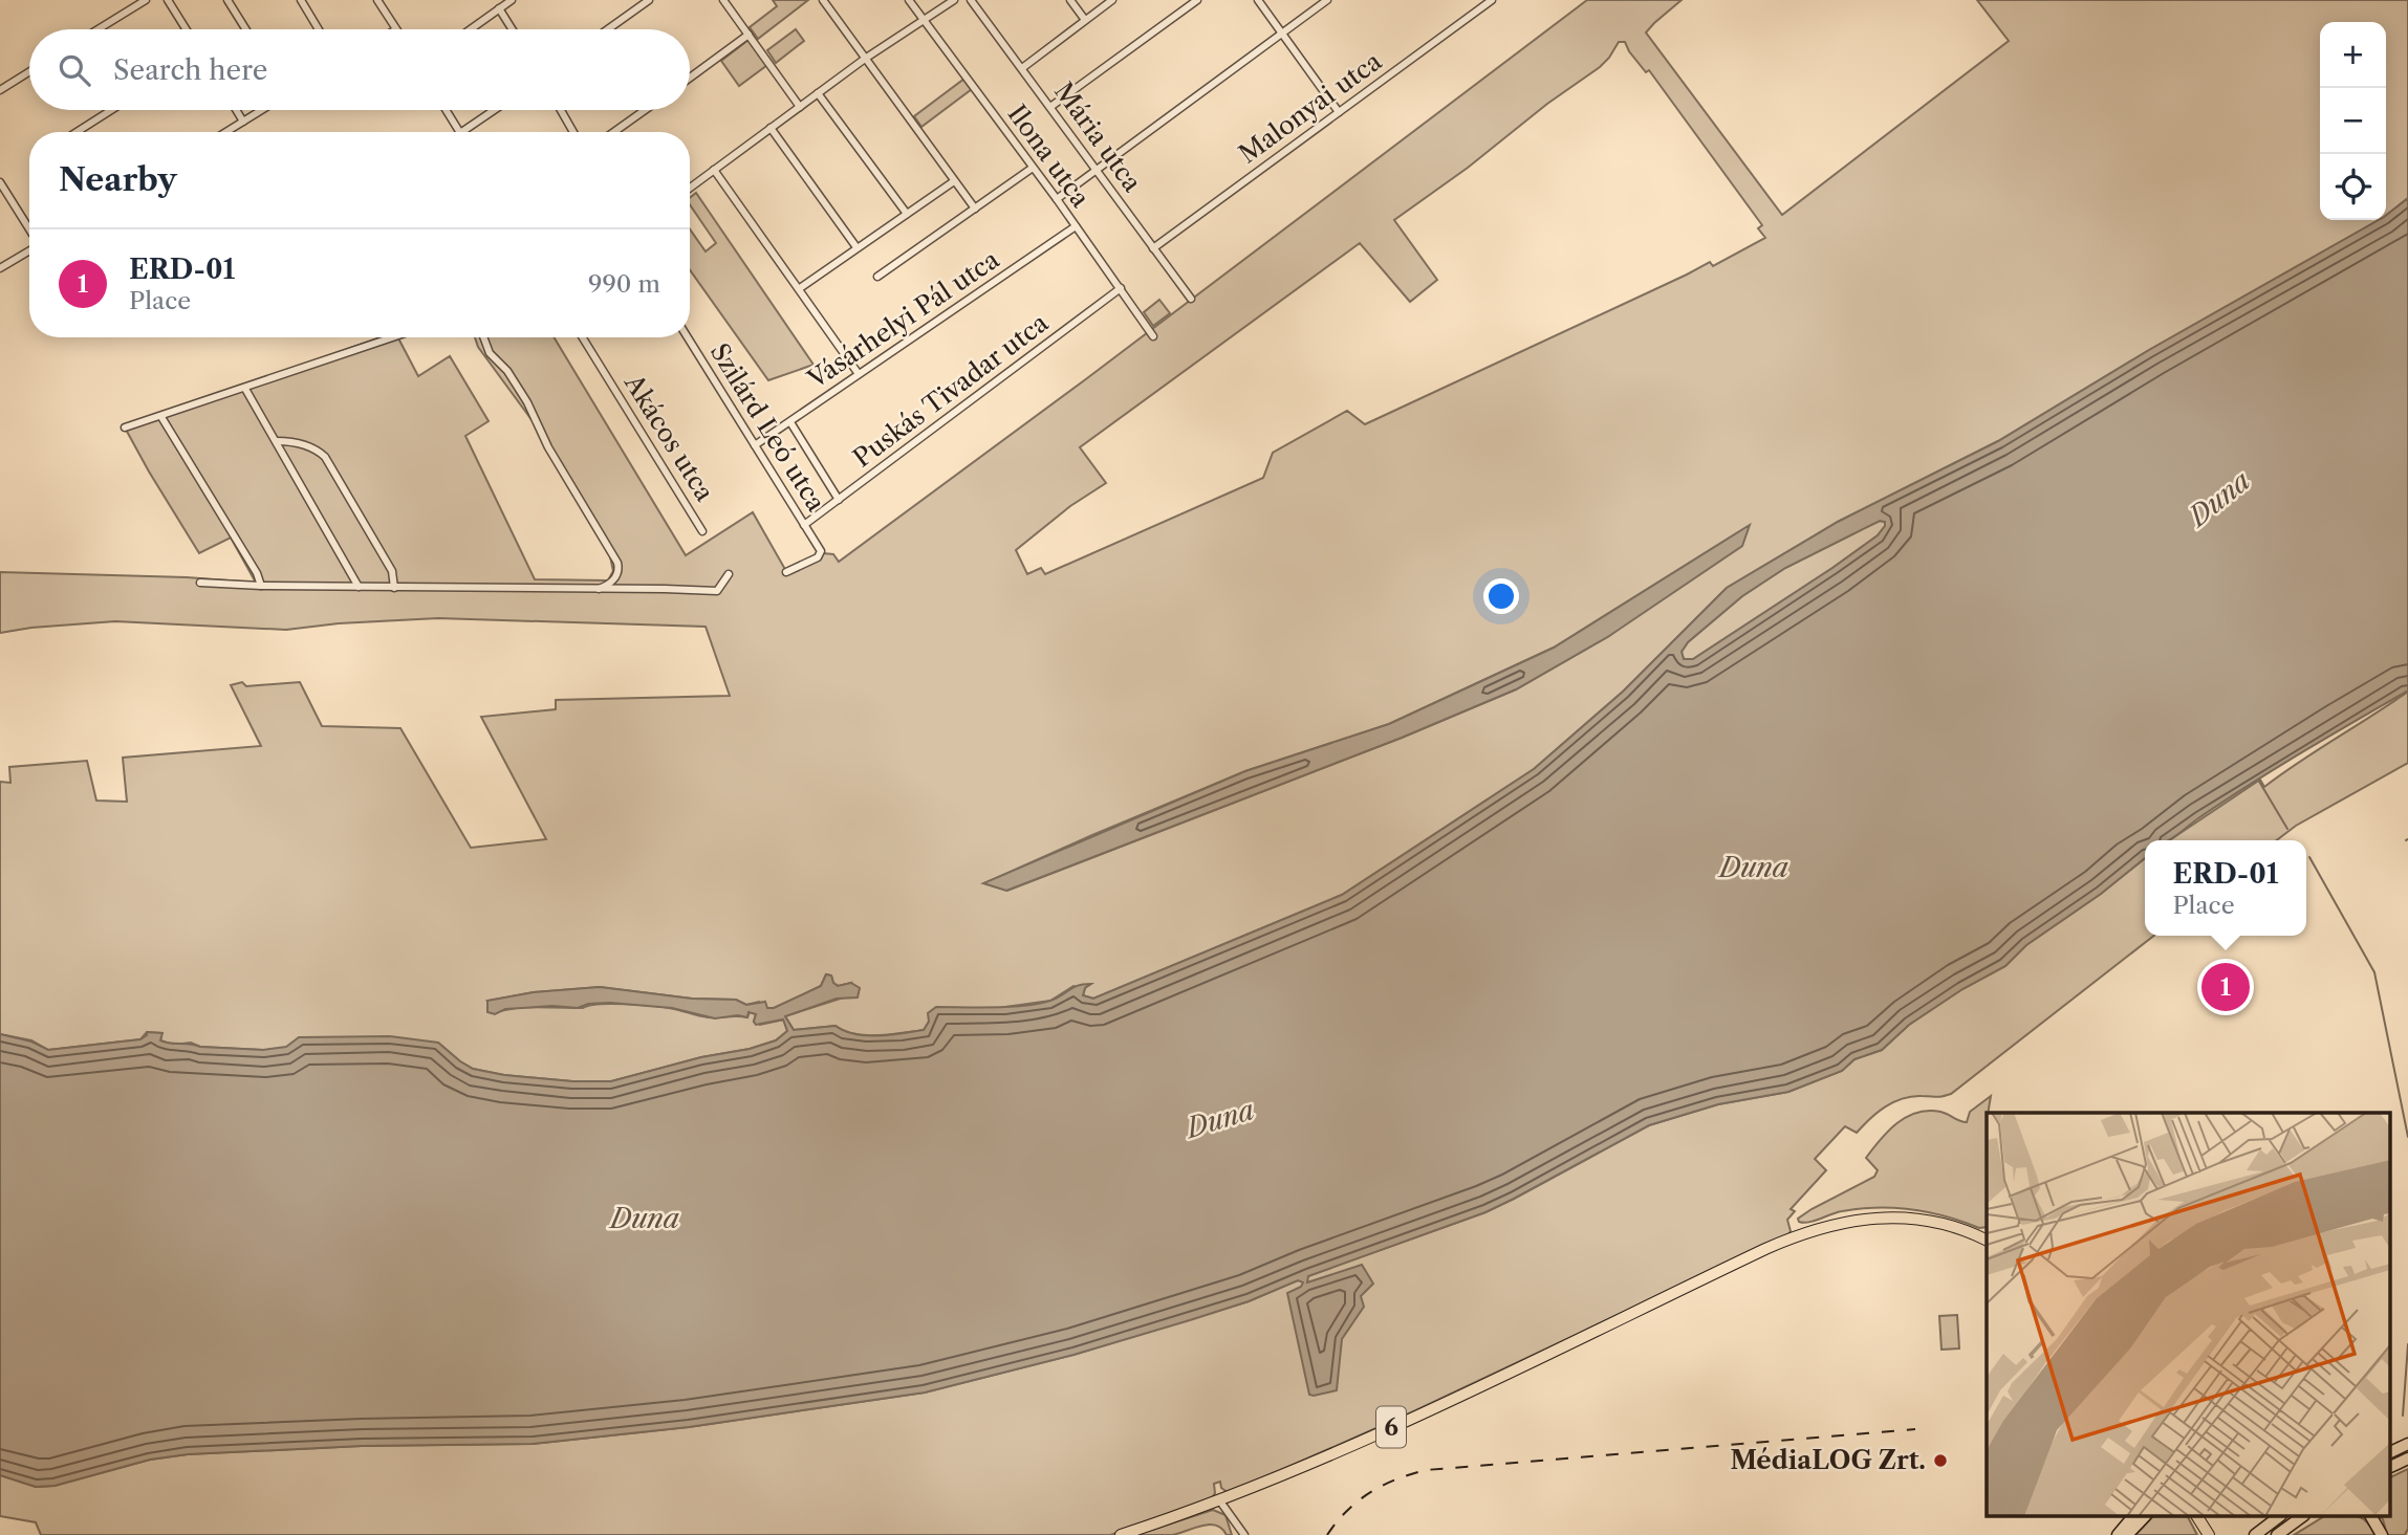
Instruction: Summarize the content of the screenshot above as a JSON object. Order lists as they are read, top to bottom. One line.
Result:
{"streets":{"main road":["6"],"street":["Malonyai utca","Mária utca","Ilona utca","Vásárhelyi Pál utca","Puskás Tivadar utca","Szilárd Leó utca","Akácos utca"]},"crossings":[["Malonyai utca","Mária utca"],["Ilona utca","Vásárhelyi Pál utca"],["Ilona utca","Puskás Tivadar utca"],["Vásárhelyi Pál utca","Szilárd Leó utca"],["Puskás Tivadar utca","Szilárd Leó utca"]],"water":["Duna"],"places":["MédiaLOG Zrt."],"page":{"map_buttons":["+","−"],"search":"Search here","heading":"Nearby","list":[{"mark":"1","name":"ERD-01","note":"Place","value":"990 m"}],"popup":["ERD-01","Place"],"pins":"1"}}
